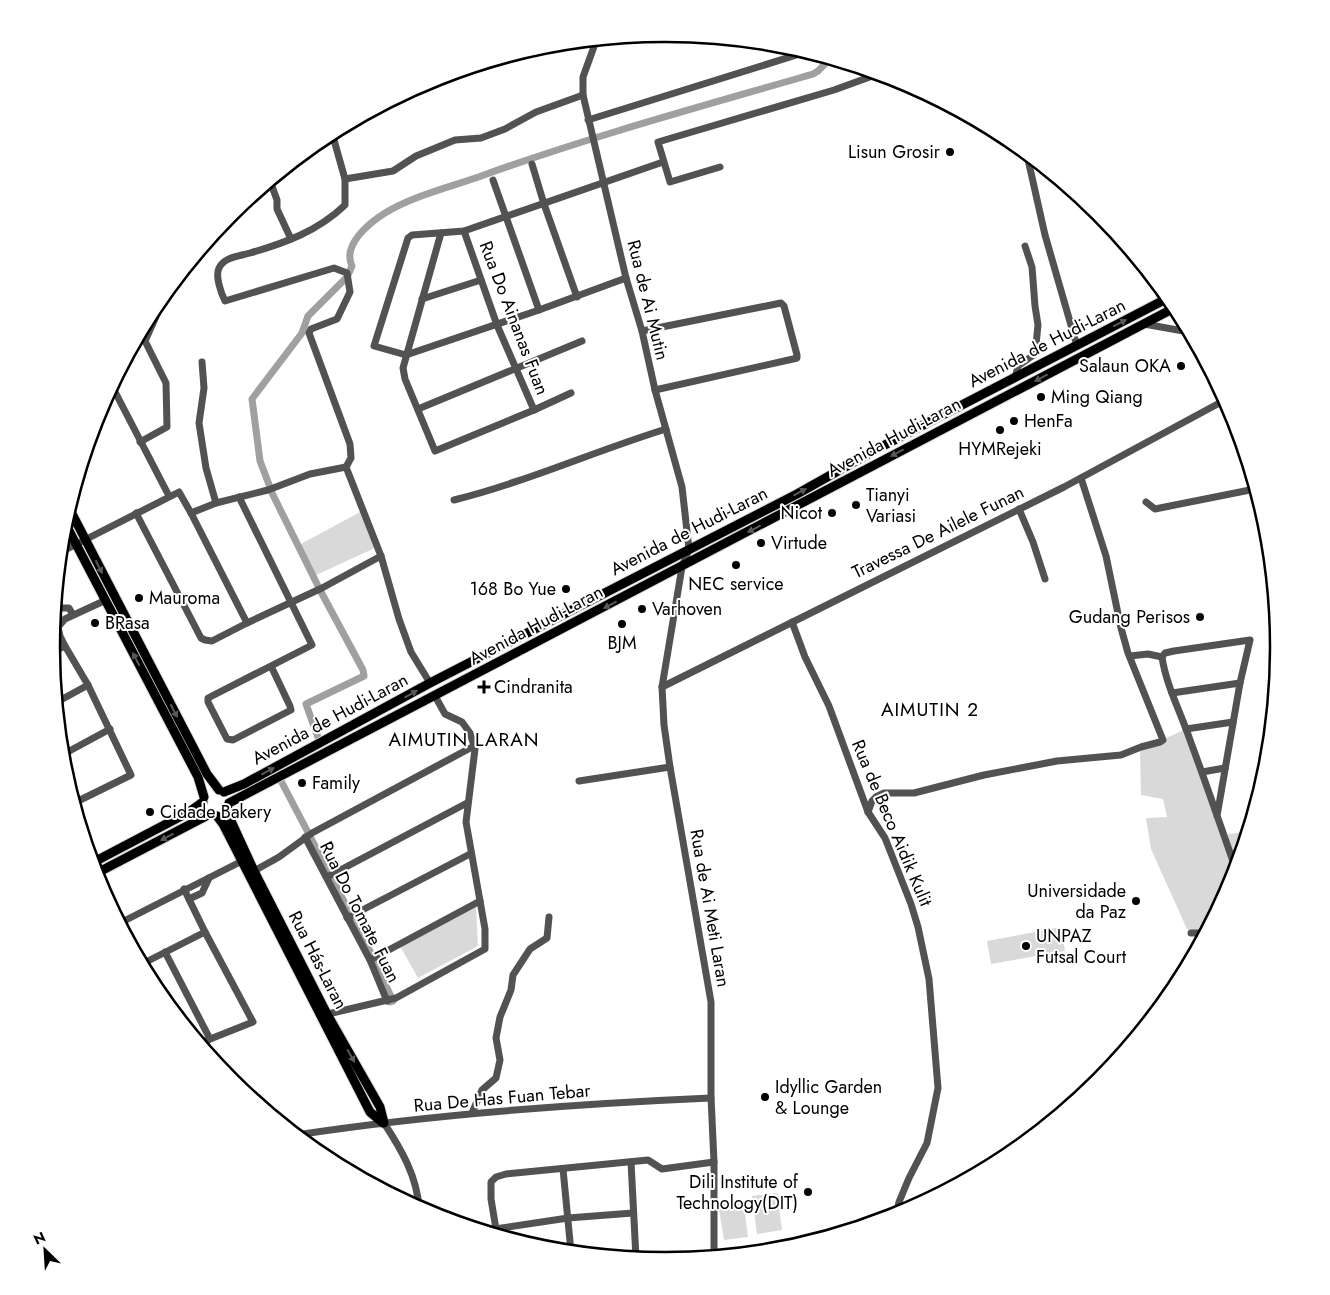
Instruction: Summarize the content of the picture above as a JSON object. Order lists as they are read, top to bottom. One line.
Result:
{"streets":{"main road":["Avenida de Hudi-Laran","Avenida Hudi-Laran","Rua Hás-Laran"],"street":["Rua de Ai Mutin","Rua Do Ainanas Fuan","Travessa De Ailele Funan","Rua de Beco Aidik Kulit","Rua de Ai Meti Laran","Rua Do Tomate Fuan","Rua De Has Fuan Tebar"]},"crossings":[["Rua de Ai Mutin","Avenida de Hudi-Laran"],["Rua de Ai Mutin","Avenida Hudi-Laran"],["Rua de Ai Mutin","Rua de Ai Meti Laran"],["Avenida de Hudi-Laran","Avenida Hudi-Laran"],["Avenida de Hudi-Laran","Rua Hás-Laran"],["Avenida Hudi-Laran","Rua de Ai Meti Laran"],["Avenida Hudi-Laran","Rua Hás-Laran"],["Travessa De Ailele Funan","Rua de Beco Aidik Kulit"],["Travessa De Ailele Funan","Rua de Ai Meti Laran"],["Rua de Ai Meti Laran","Rua De Has Fuan Tebar"],["Rua Hás-Laran","Rua De Has Fuan Tebar"]],"one_way":["Avenida de Hudi-Laran","Avenida Hudi-Laran"],"districts":["AIMUTIN 2","AIMUTIN LARAN"],"places":{"other":["Lisun Grosir","Salaun OKA","Ming Qiang","HenFa","HYMRejeki","Tianyi Variasi","Nicot","Virtude","NEC service","168 Bo Yue","Mauroma","Varhoven","Gudang Perisos","BRasa","BJM","Family","Cidade Bakery","Universidade da Paz","UNPAZ Futsal Court","Idyllic Garden & Lounge","Dili Institute of Technology(DIT)"],"health":["Cindranita"]},"north":"top left"}
